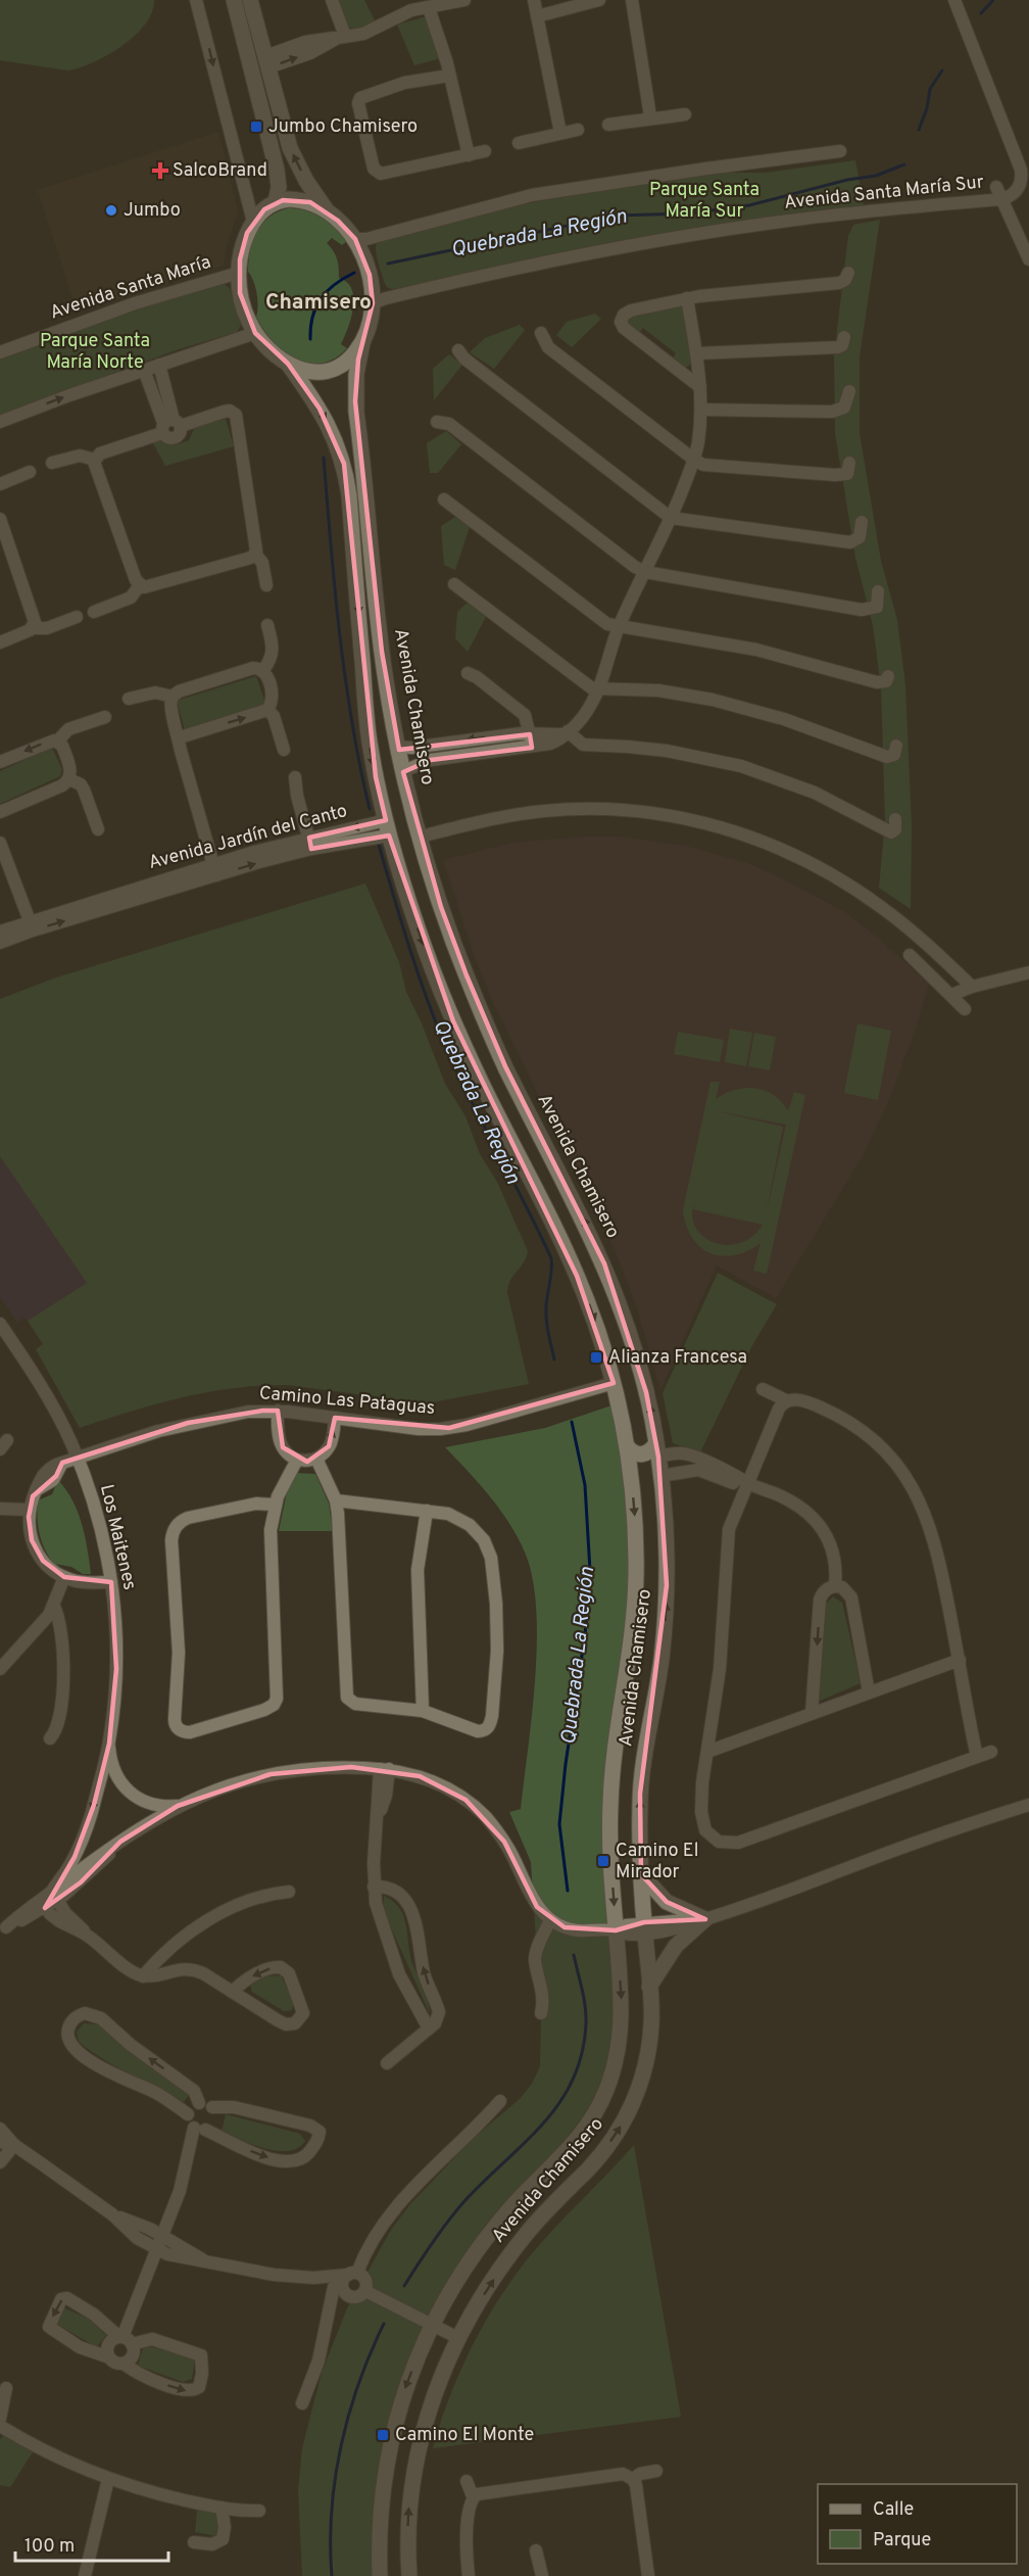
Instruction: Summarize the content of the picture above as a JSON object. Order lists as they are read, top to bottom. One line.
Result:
{"streets":{"street":["Avenida Santa María Sur","Avenida Santa María","Avenida Chamisero","Avenida Jardín del Canto","Camino Las Pataguas","Los Maitenes"]},"crossings":[["Avenida Santa María Sur","Avenida Santa María"],["Avenida Santa María Sur","Avenida Chamisero"],["Avenida Santa María","Avenida Chamisero"],["Avenida Chamisero","Avenida Jardín del Canto"],["Avenida Chamisero","Camino Las Pataguas"],["Camino Las Pataguas","Los Maitenes"]],"districts":["Chamisero"],"water":["Quebrada La Región"],"parks":["Parque Santa María Sur","Parque Santa María Norte"],"places":{"transit":["Jumbo Chamisero","Alianza Francesa","Camino El Mirador","Camino El Monte"],"health":["SalcoBrand"],"other":["Jumbo"]},"legend":["Calle","Parque"],"scale_bar":"100 m"}
